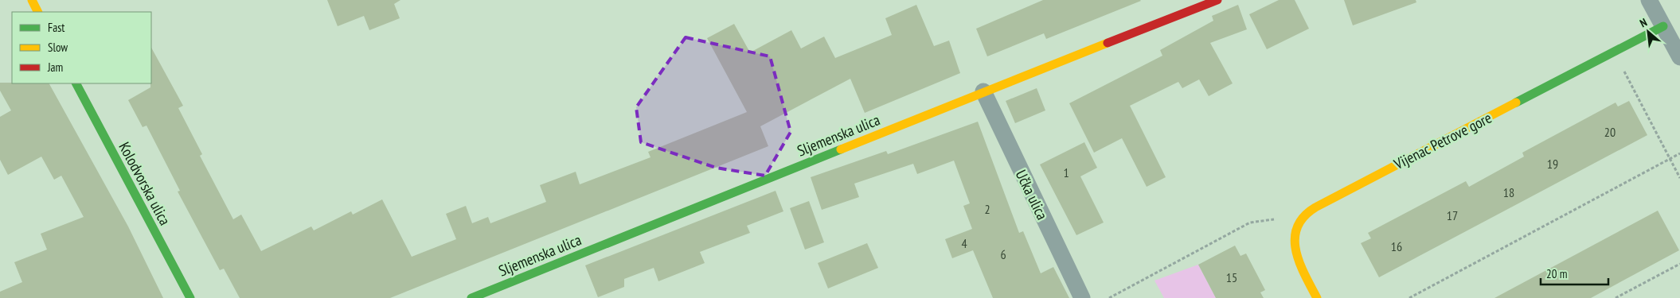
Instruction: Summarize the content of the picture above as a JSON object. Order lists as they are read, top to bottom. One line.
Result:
{"streets":{"street":["Sljemenska ulica","Vijenac Petrove gore","Kolodvorska ulica","Učka ulica"]},"crossings":[["Sljemenska ulica","Učka ulica"]],"house_numbers":["20","19","1","18","2","17","4","16","6","15"],"legend":["Fast","Slow","Jam"],"scale_bar":"20 m","north":"top left"}
